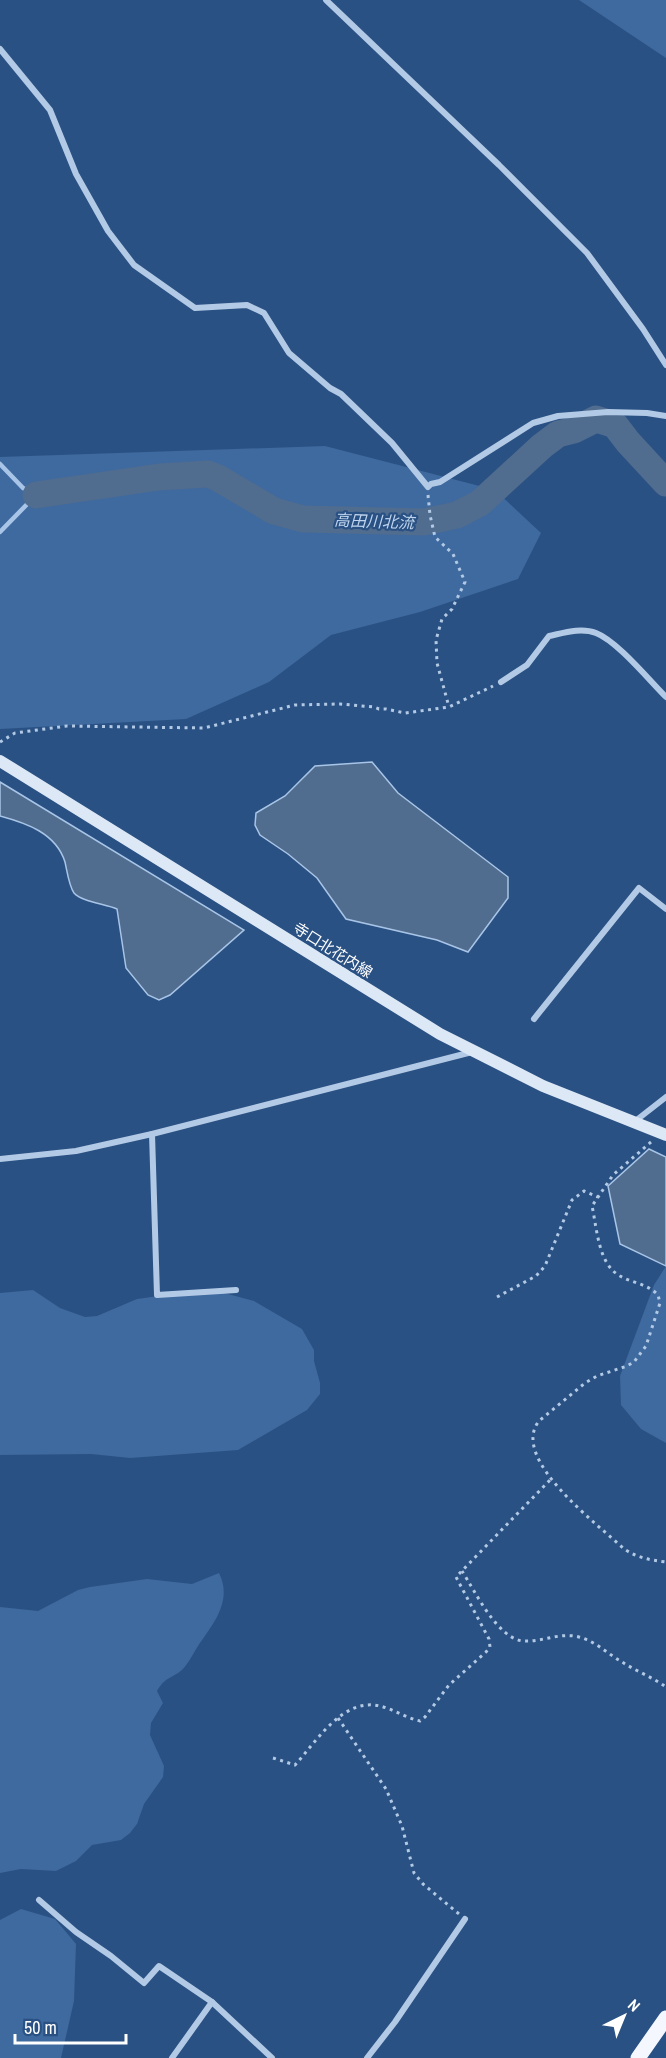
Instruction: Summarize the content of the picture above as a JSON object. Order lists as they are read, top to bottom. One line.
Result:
{"streets":{"main road":["寺口北花内線"]},"water":["高田川北流"],"scale_bar":"50 m","north":"top right"}
